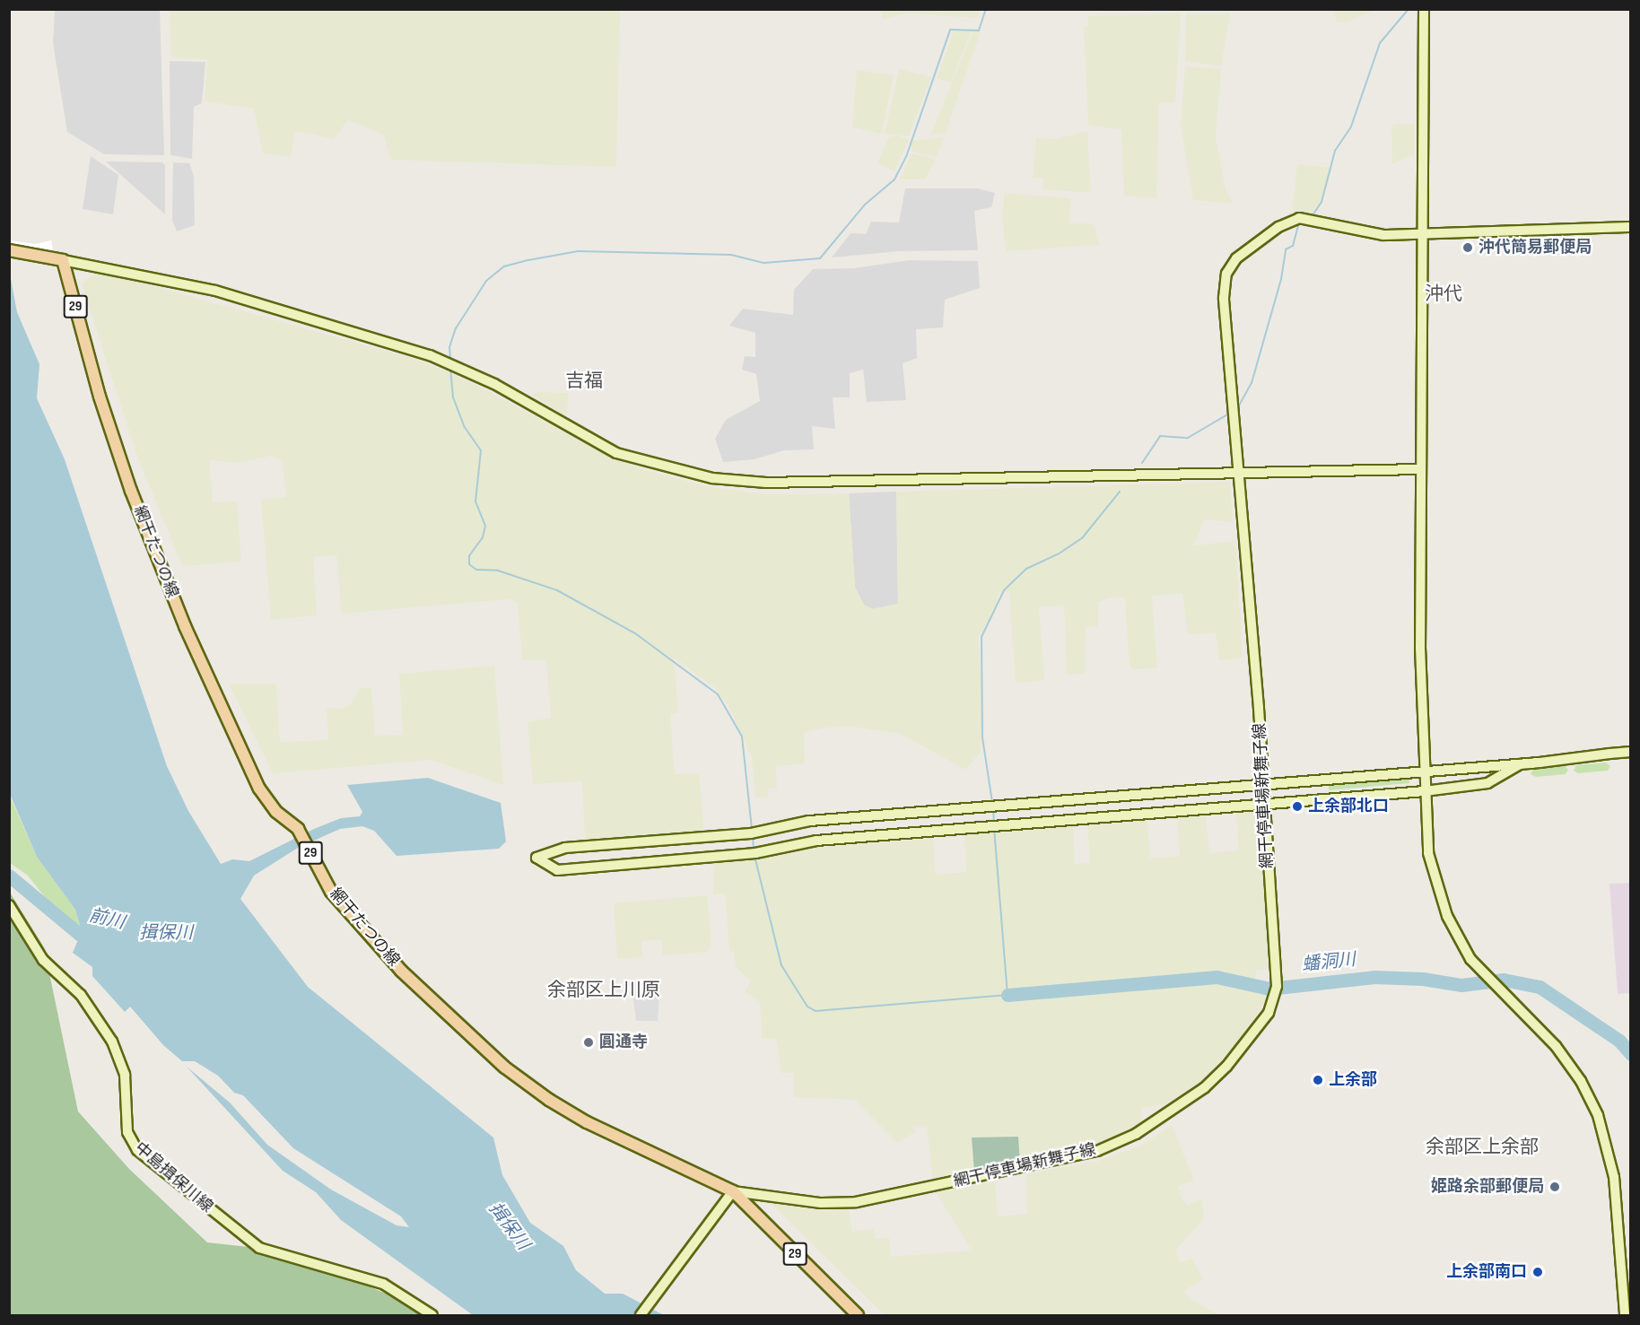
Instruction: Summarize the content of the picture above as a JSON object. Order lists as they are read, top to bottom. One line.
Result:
{"streets":{"main road":["29","網干たつの線"],"street":["網干停車場新舞子線","中島揖保川線"]},"crossings":[["網干たつの線","網干停車場新舞子線"]],"districts":["沖代","吉福","余部区上川原","余部区上余部"],"water":["前川","揖保川","蟠洞川"],"places":["沖代簡易郵便局","上余部北口","圓通寺","上余部","姫路余部郵便局","上余部南口"]}
